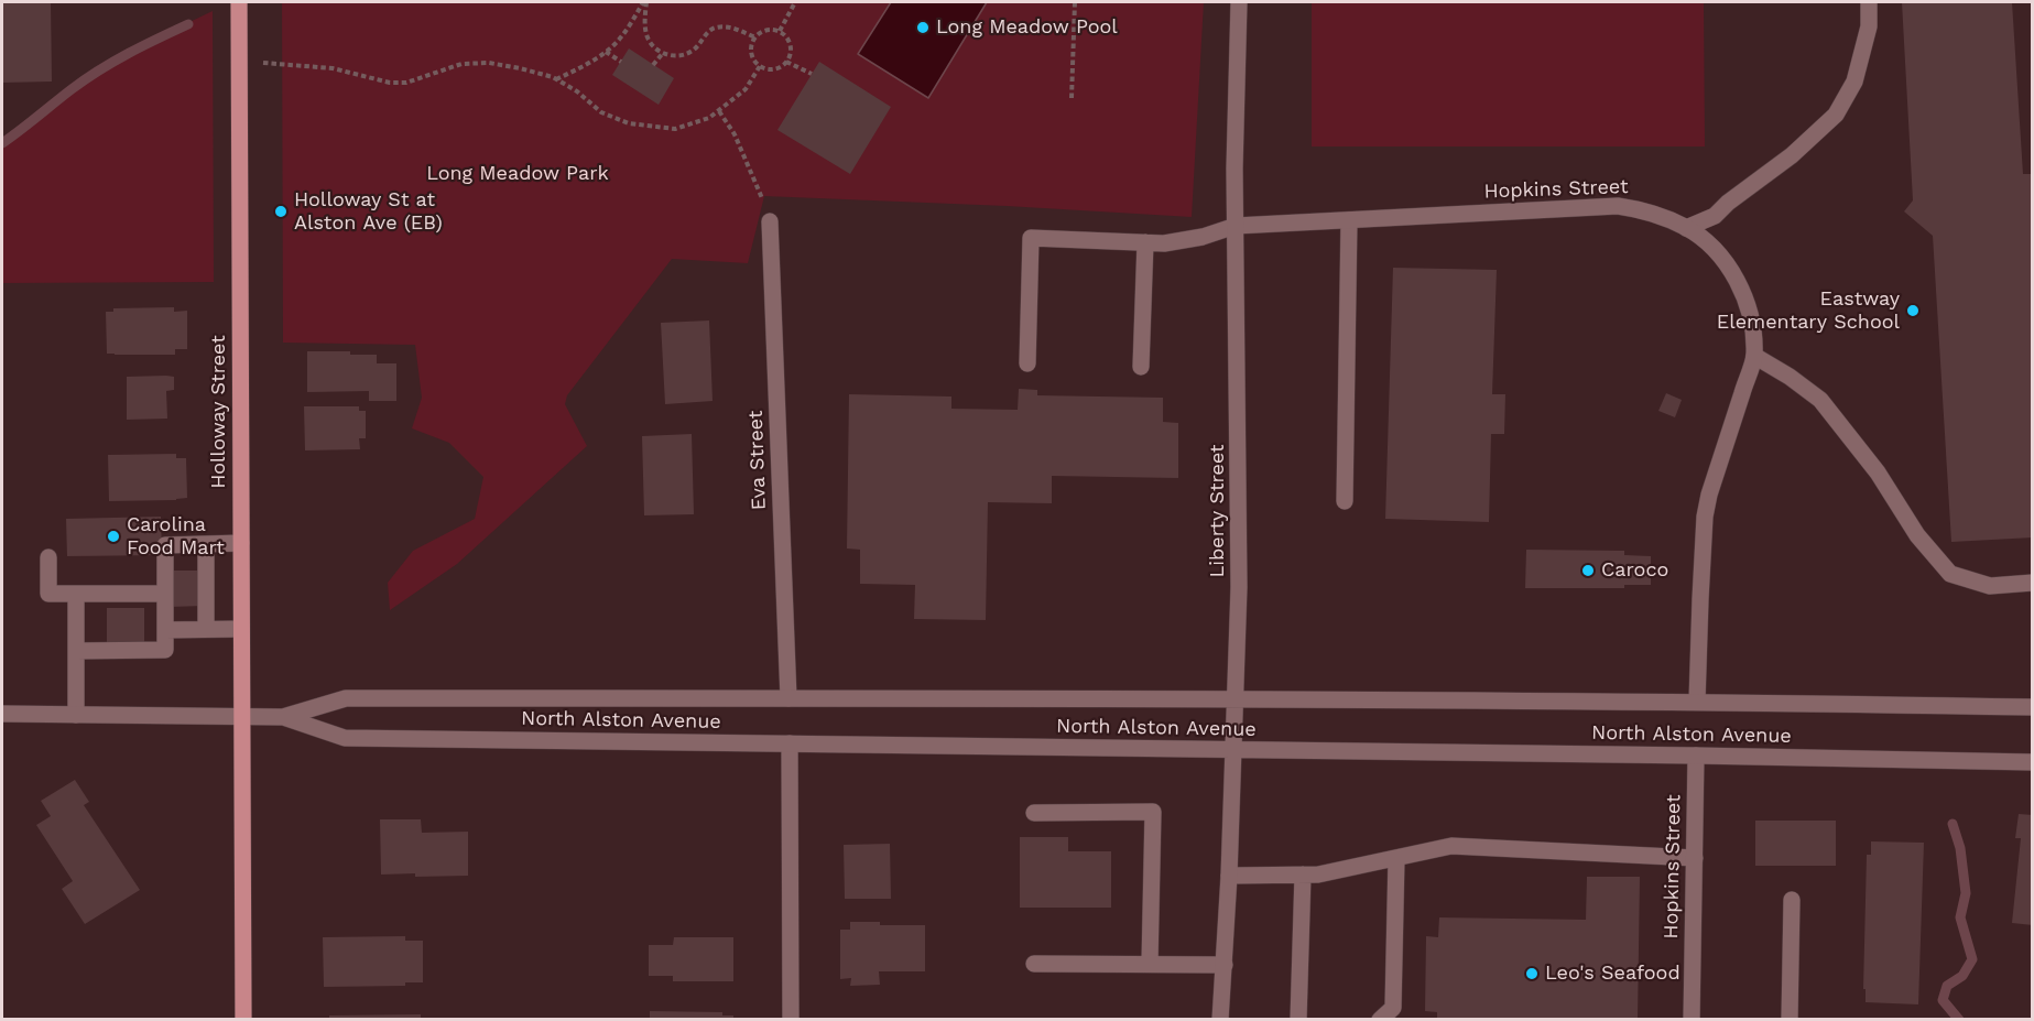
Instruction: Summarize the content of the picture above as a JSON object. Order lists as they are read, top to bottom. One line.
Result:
{"streets":{"main road":["Hopkins Street","Holloway Street","Eva Street","Liberty Street","North Alston Avenue"]},"crossings":[["Hopkins Street","Liberty Street"],["Hopkins Street","North Alston Avenue"],["Holloway Street","North Alston Avenue"],["Eva Street","North Alston Avenue"],["Liberty Street","North Alston Avenue"]],"parks":["Long Meadow Park"],"places":["Long Meadow Pool","Holloway St at Alston Ave (EB)","Eastway Elementary School","Carolina Food Mart","Caroco","Leo's Seafood"]}
